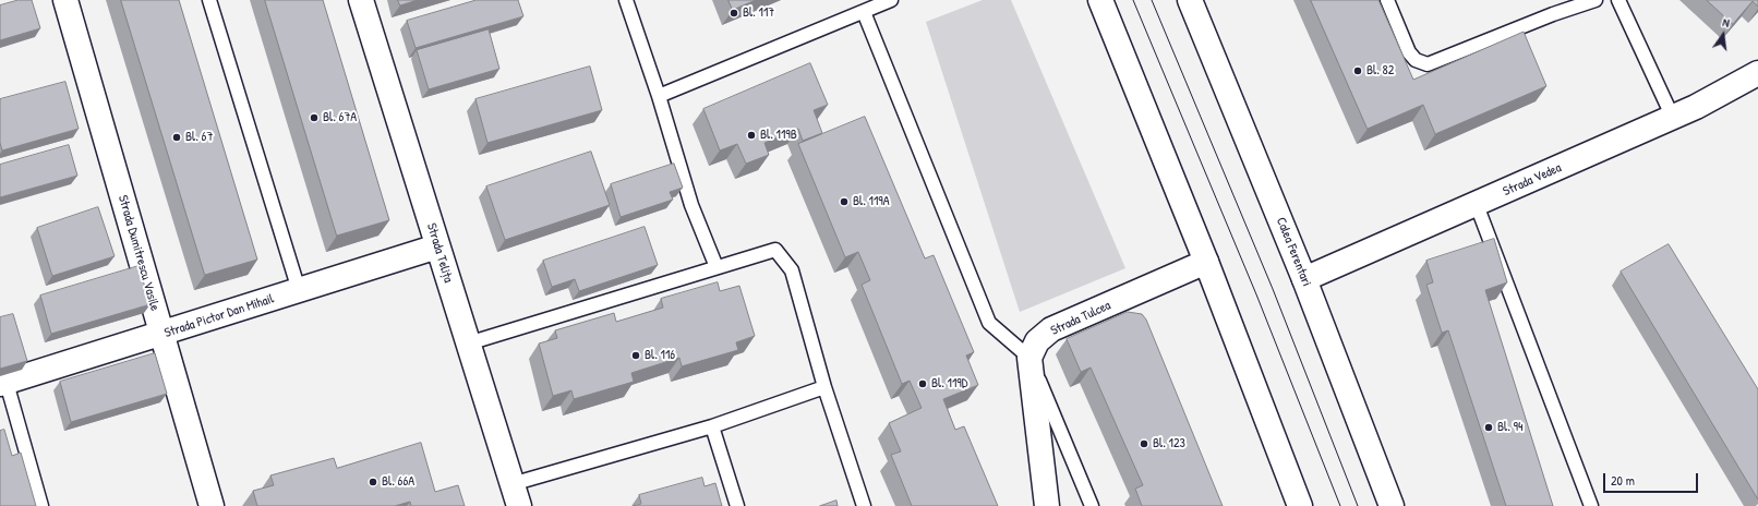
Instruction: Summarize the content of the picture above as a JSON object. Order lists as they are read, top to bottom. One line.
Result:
{"streets":{"street":["Strada Vedea","Calea Ferentari","Strada Dumitrescu Vasile","Strada Telița","Strada Pictor Dan Mihail","Strada Tulcea"]},"crossings":[["Strada Vedea","Calea Ferentari"],["Strada Dumitrescu Vasile","Strada Pictor Dan Mihail"],["Strada Telița","Strada Pictor Dan Mihail"]],"places":["Bl. 117","Bl. 82","Bl. 67A","Bl. 119B","Bl. 67","Bl. 119A","Bl. 116","Bl. 119D","Bl. 94","Bl. 123","Bl. 66A"],"scale_bar":"20 m","north":"top"}
